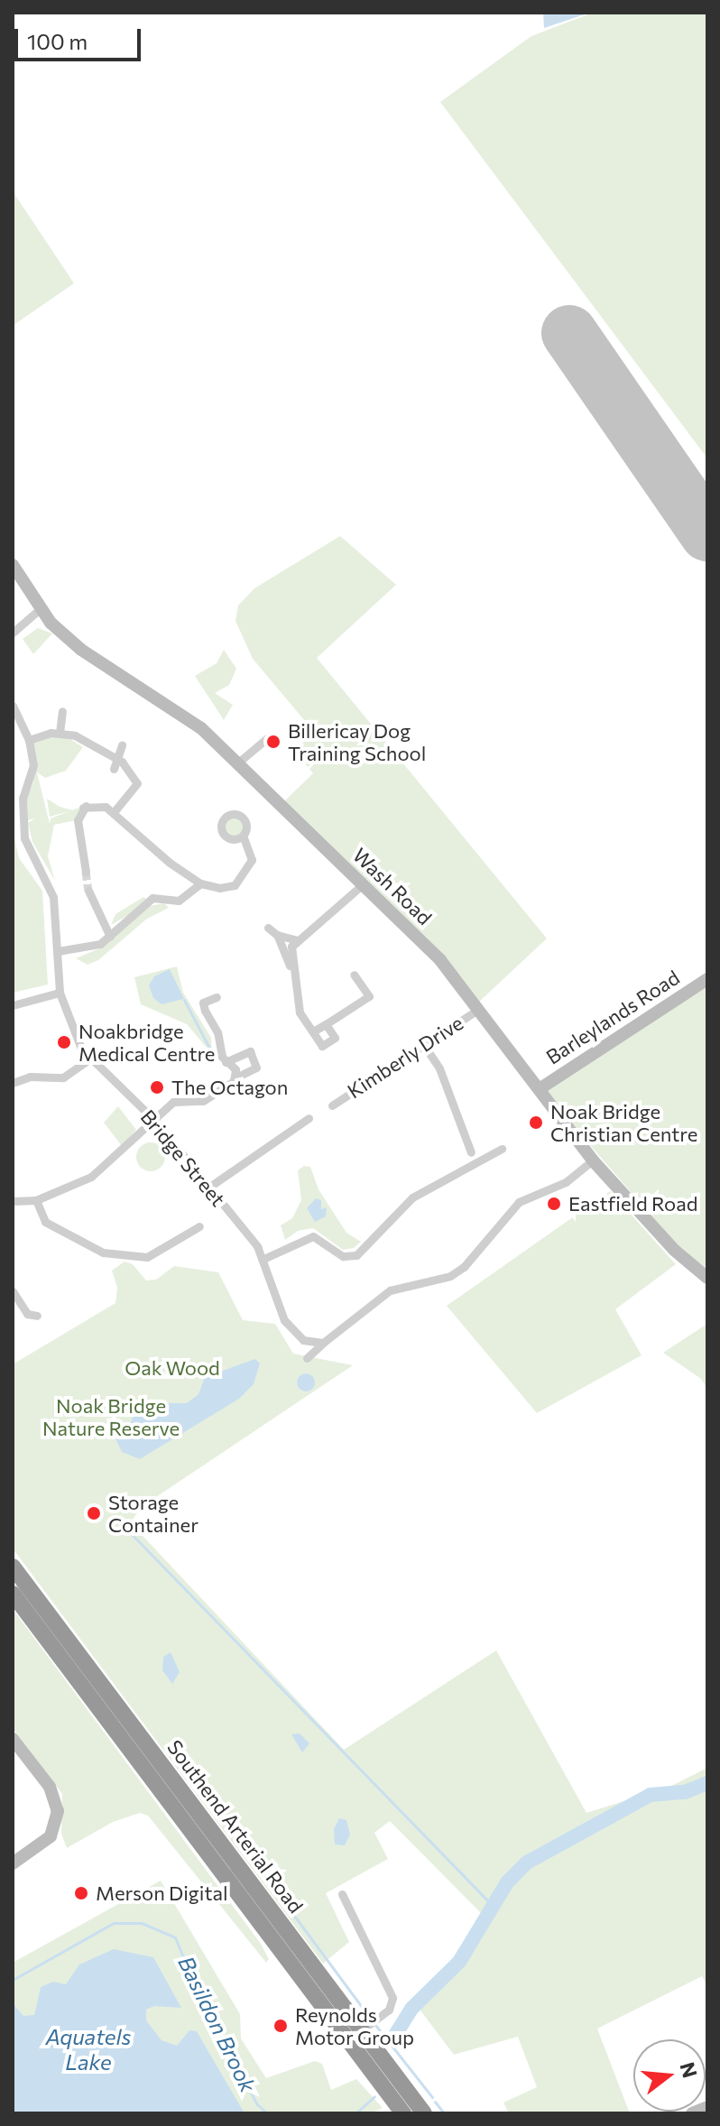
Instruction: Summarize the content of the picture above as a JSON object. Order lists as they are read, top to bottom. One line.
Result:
{"streets":{"highway":["Southend Arterial Road"],"street":["Wash Road","Barleylands Road","Kimberly Drive","Bridge Street"]},"crossings":[["Wash Road","Barleylands Road"],["Wash Road","Kimberly Drive"]],"water":["Basildon Brook","Aquatels Lake"],"parks":["Oak Wood","Noak Bridge Nature Reserve"],"places":["Billericay Dog Training School","Noakbridge Medical Centre","The Octagon","Noak Bridge Christian Centre","Eastfield Road","Storage Container","Merson Digital","Reynolds Motor Group"],"scale_bar":"100 m","north":"right"}
